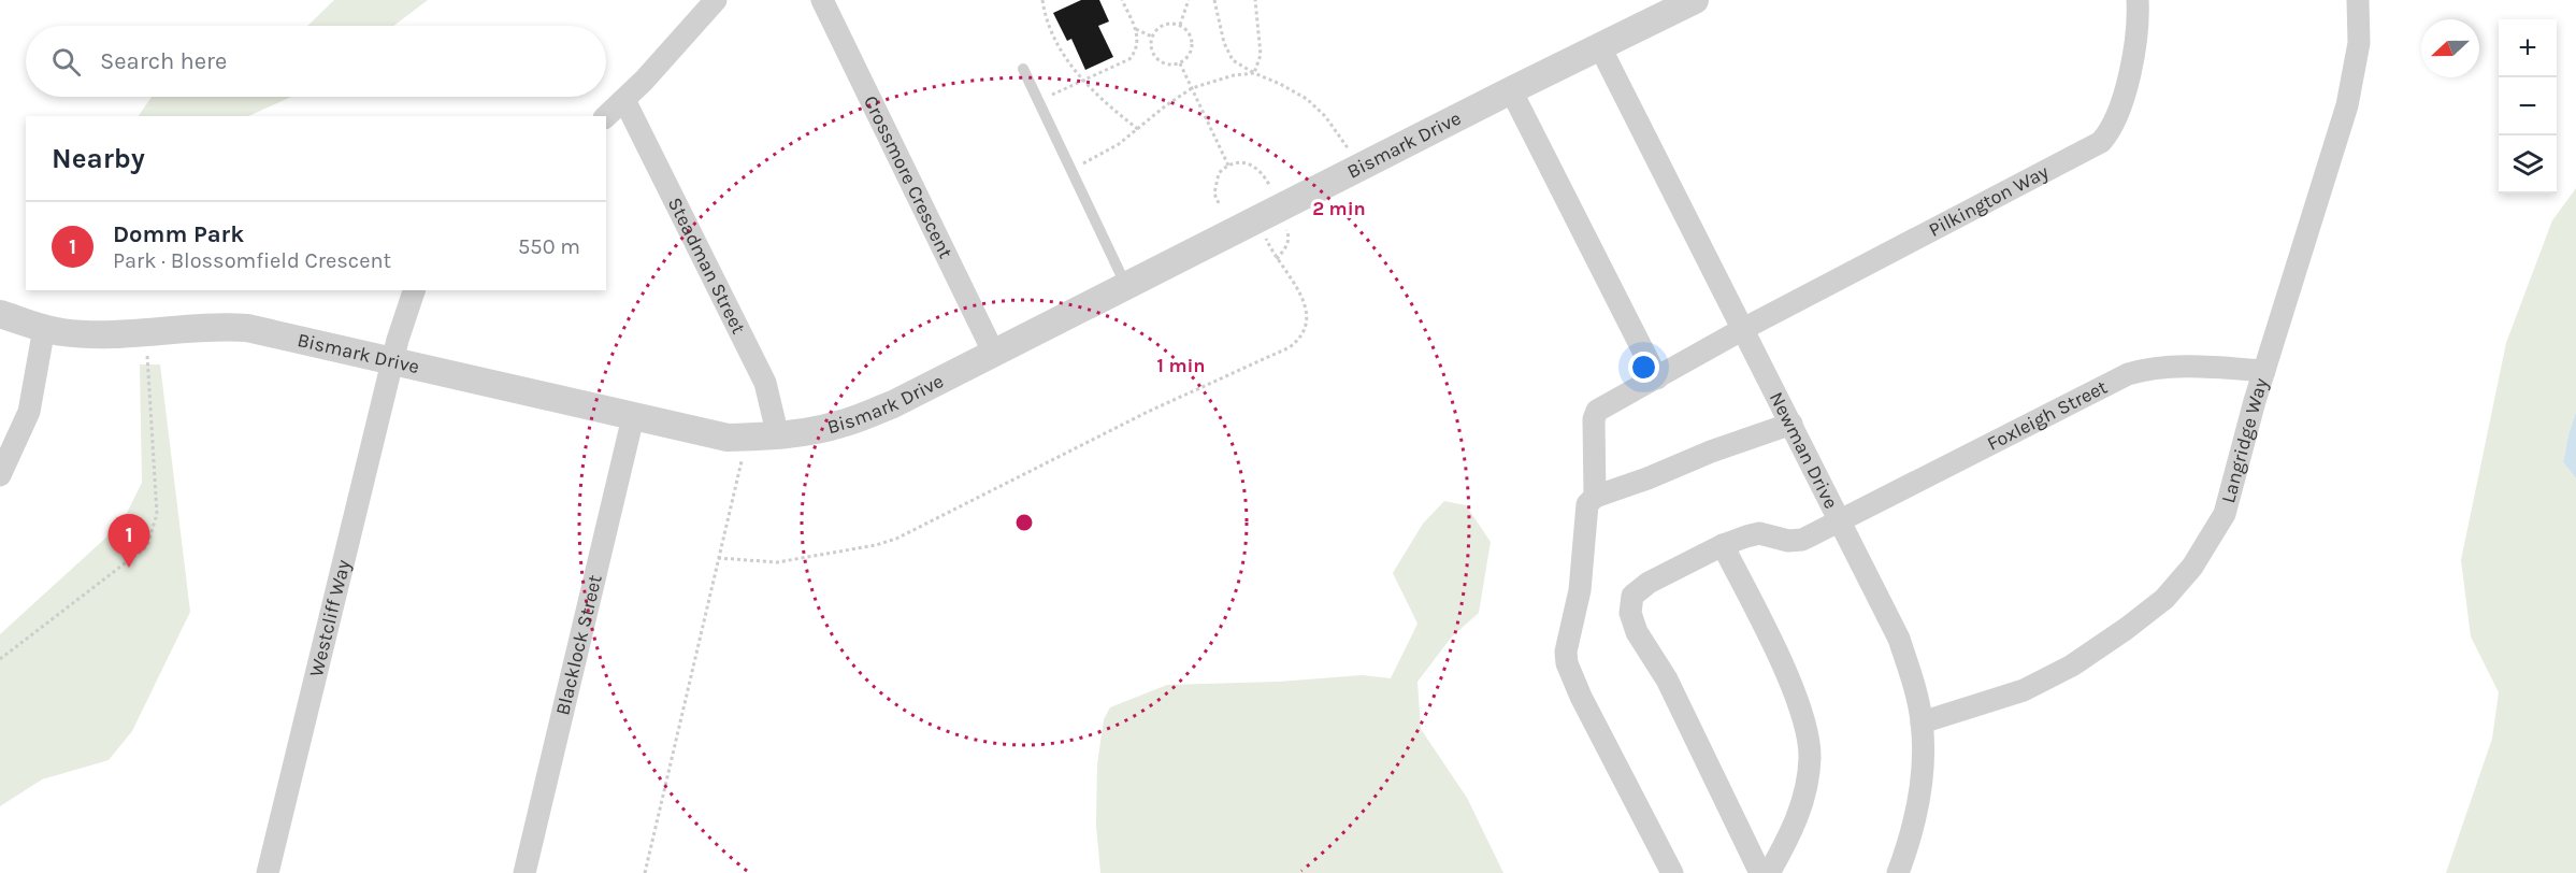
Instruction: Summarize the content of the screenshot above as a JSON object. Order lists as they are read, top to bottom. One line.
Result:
{"streets":{"street":["Bismark Drive","Crossmore Crescent","Pilkington Way","Steadman Street","Foxleigh Street","Langridge Way","Newman Drive","Westcliff Way","Blacklock Street"]},"crossings":[["Bismark Drive","Crossmore Crescent"],["Bismark Drive","Steadman Street"],["Bismark Drive","Newman Drive"],["Bismark Drive","Westcliff Way"],["Bismark Drive","Blacklock Street"],["Pilkington Way","Newman Drive"],["Foxleigh Street","Langridge Way"],["Foxleigh Street","Newman Drive"],["Langridge Way","Newman Drive"]],"north":"left","page":{"map_buttons":["+","−"],"search":"Search here","heading":"Nearby","list":[{"mark":"1","name":"Domm Park","note":"Park · Blossomfield Crescent","value":"550 m"}],"pins":"1"},"rings":["2 min","1 min"]}
